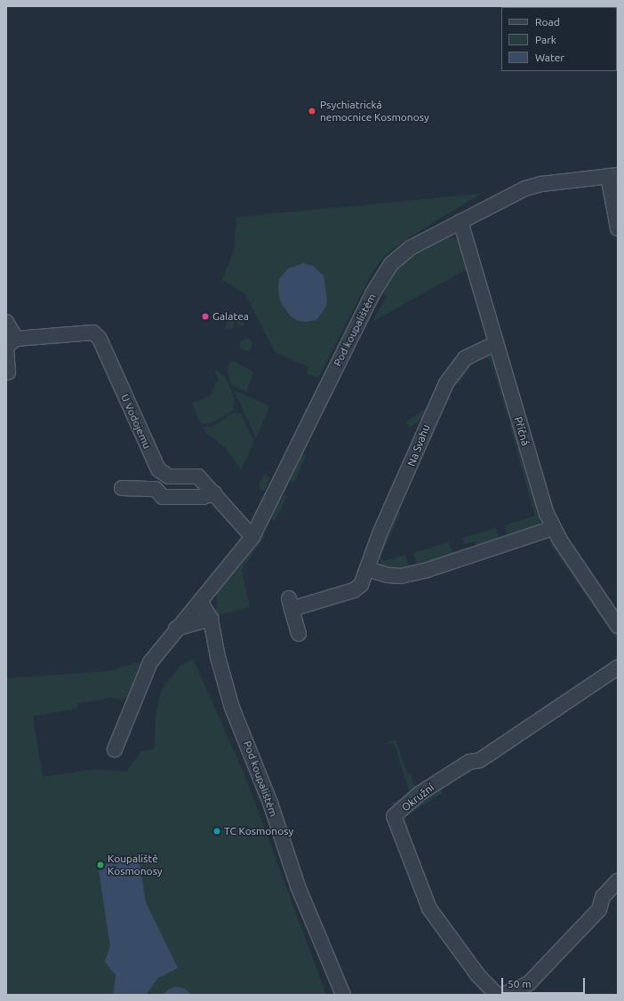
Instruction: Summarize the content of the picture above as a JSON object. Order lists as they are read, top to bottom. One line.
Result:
{"streets":{"street":["Pod koupalištěm","U Vodojemu","Příčná","Na Svahu","Okružní"]},"crossings":[["Pod koupalištěm","U Vodojemu"],["Pod koupalištěm","Příčná"],["Příčná","Na Svahu"]],"places":["Psychiatrická nemocnice Kosmonosy","Galatea","TC Kosmonosy","Koupaliště Kosmonosy"],"legend":["Road","Park","Water"],"scale_bar":"50 m"}
